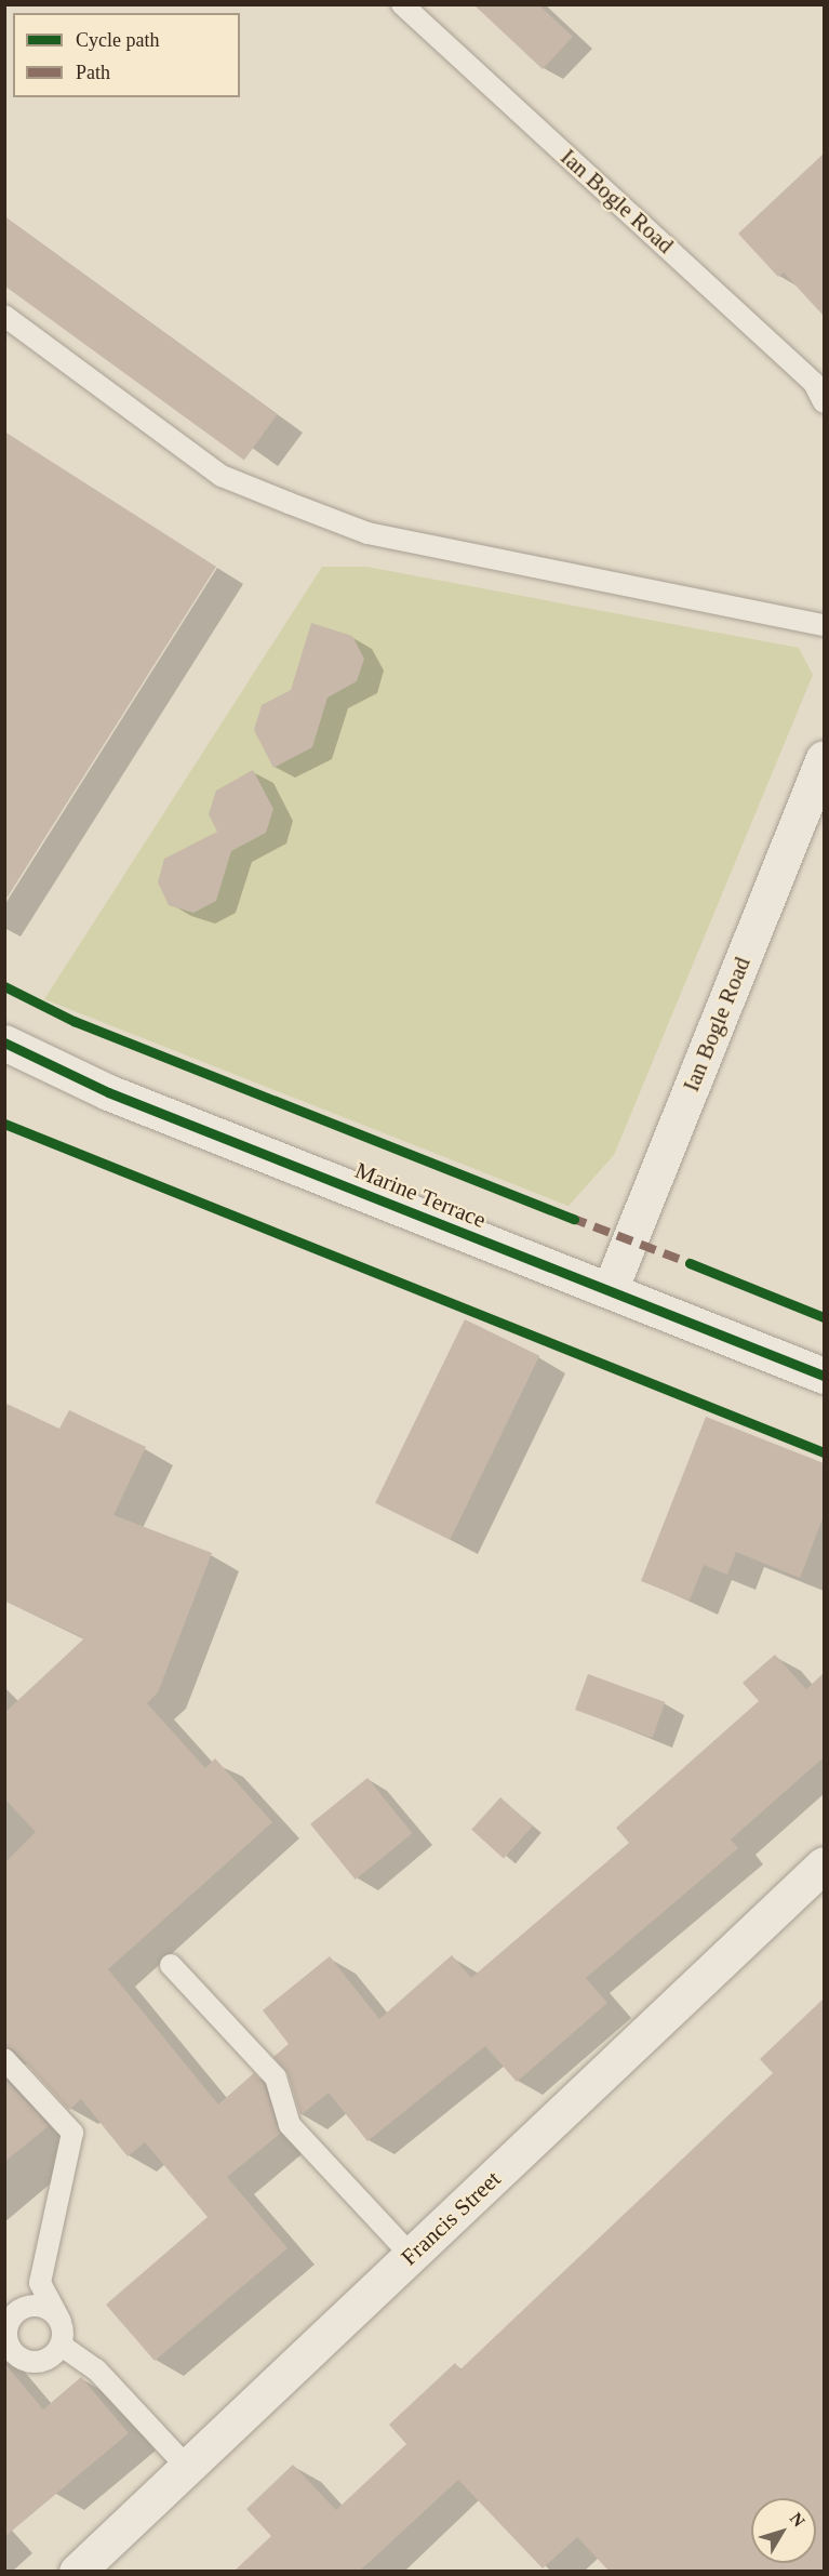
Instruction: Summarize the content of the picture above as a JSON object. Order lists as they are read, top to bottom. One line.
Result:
{"streets":{"street":["Ian Bogle Road","Marine Terrace","Francis Street"]},"crossings":[["Ian Bogle Road","Marine Terrace"]],"legend":["Cycle path","Path"],"north":"top right"}
